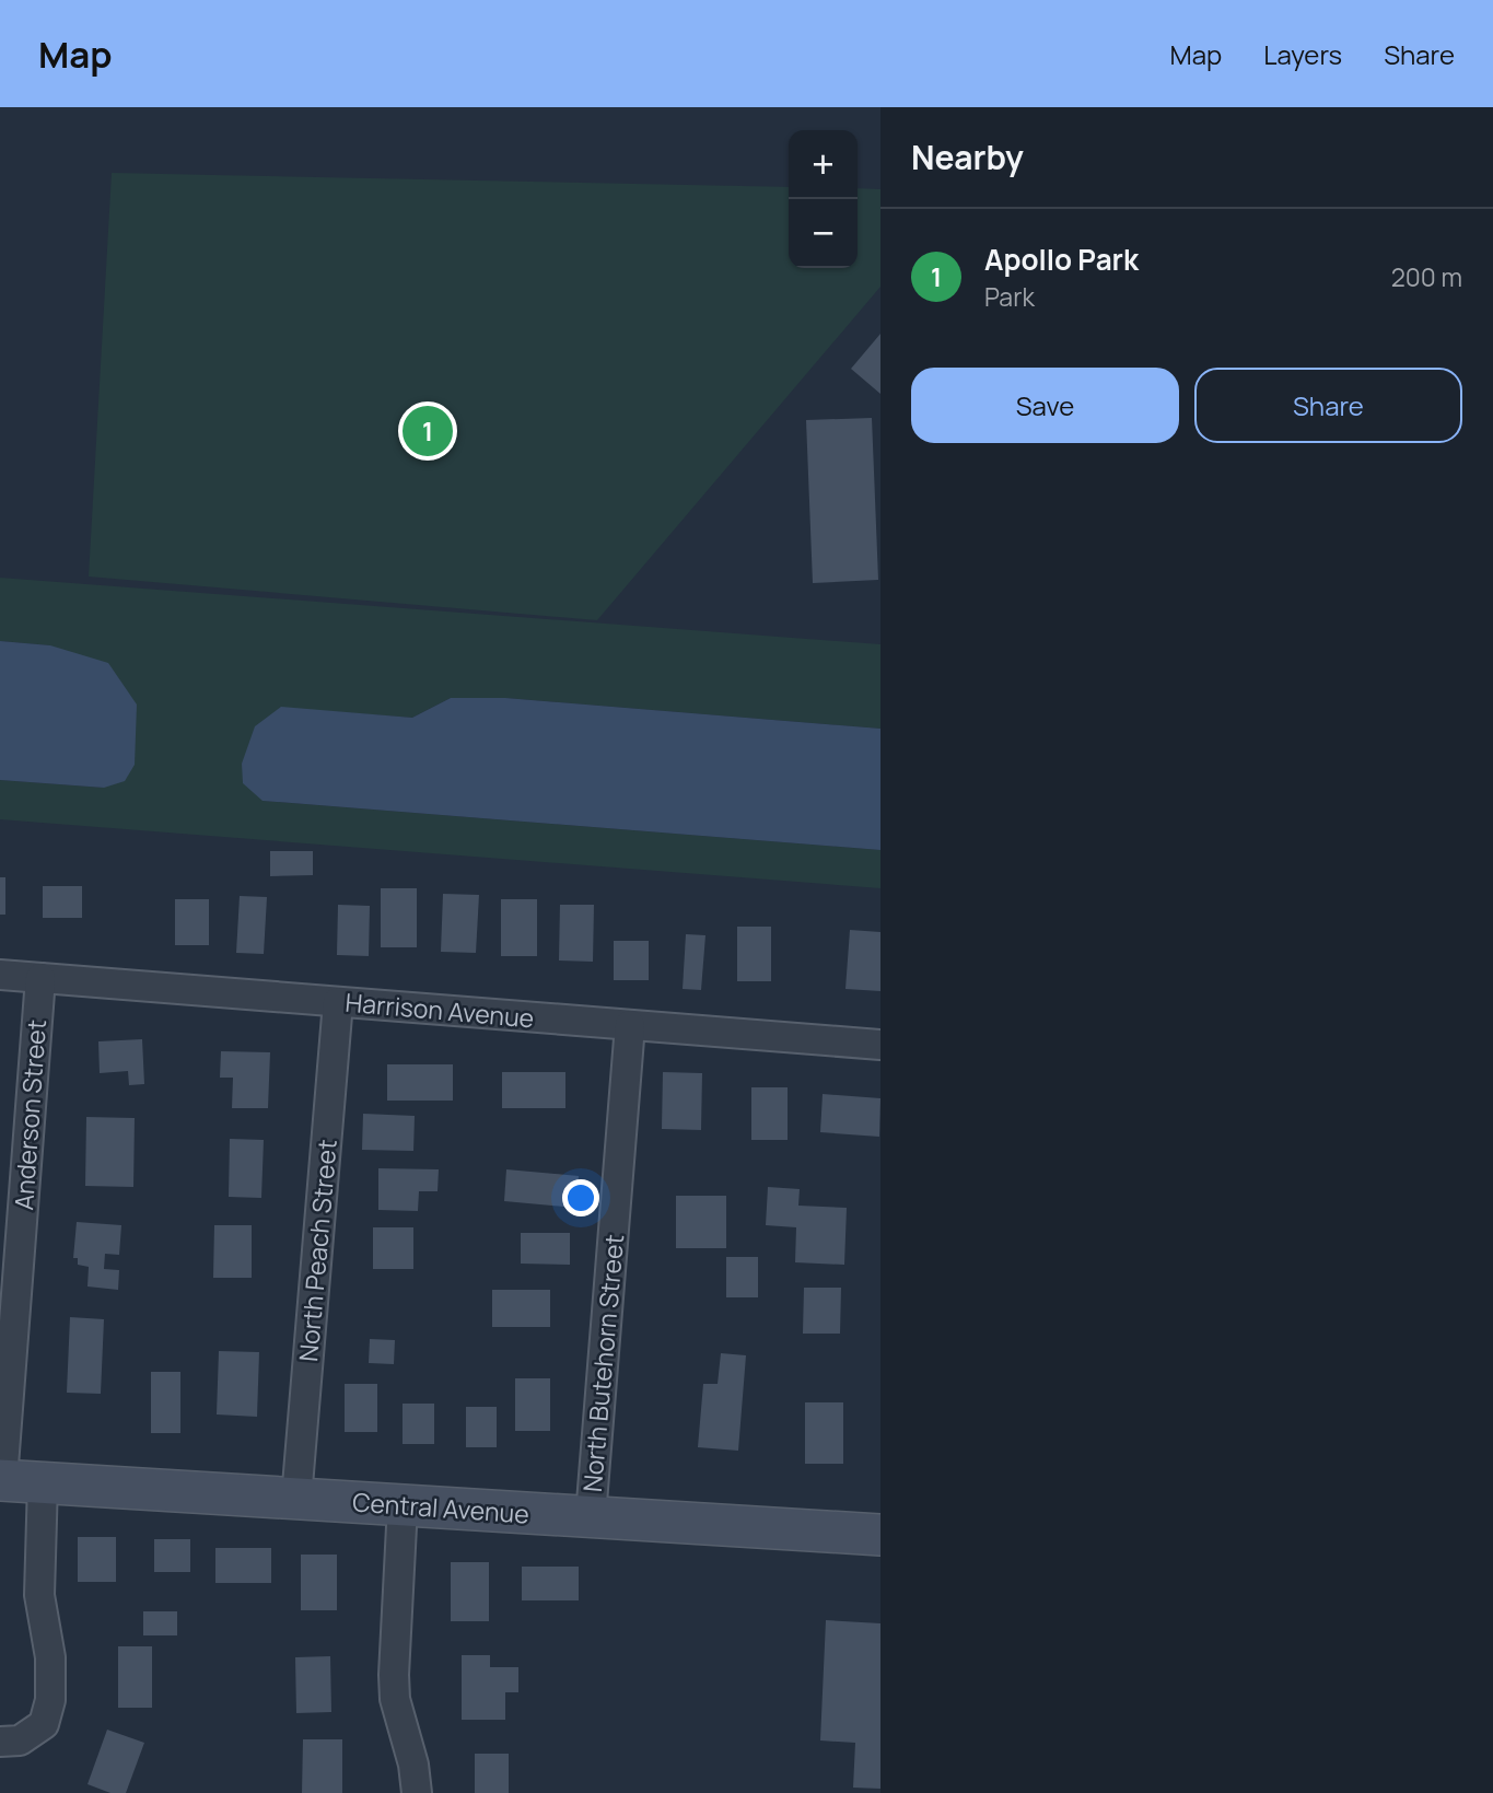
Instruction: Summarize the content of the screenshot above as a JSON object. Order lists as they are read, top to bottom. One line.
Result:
{"streets":{"main road":["Central Avenue"],"street":["Harrison Avenue","Anderson Street","North Peach Street","North Butehorn Street"]},"crossings":[["Harrison Avenue","Anderson Street"],["Harrison Avenue","North Peach Street"],["Harrison Avenue","North Butehorn Street"],["Anderson Street","Central Avenue"],["North Peach Street","Central Avenue"],["North Butehorn Street","Central Avenue"]],"page":{"header":"Map","nav":["Map","Layers","Share"],"heading":"Nearby","map_buttons":["+","−"],"list":[{"mark":"1","name":"Apollo Park","note":"Park","value":"200 m"}],"buttons":["Save","Share"],"pins":"1"}}
